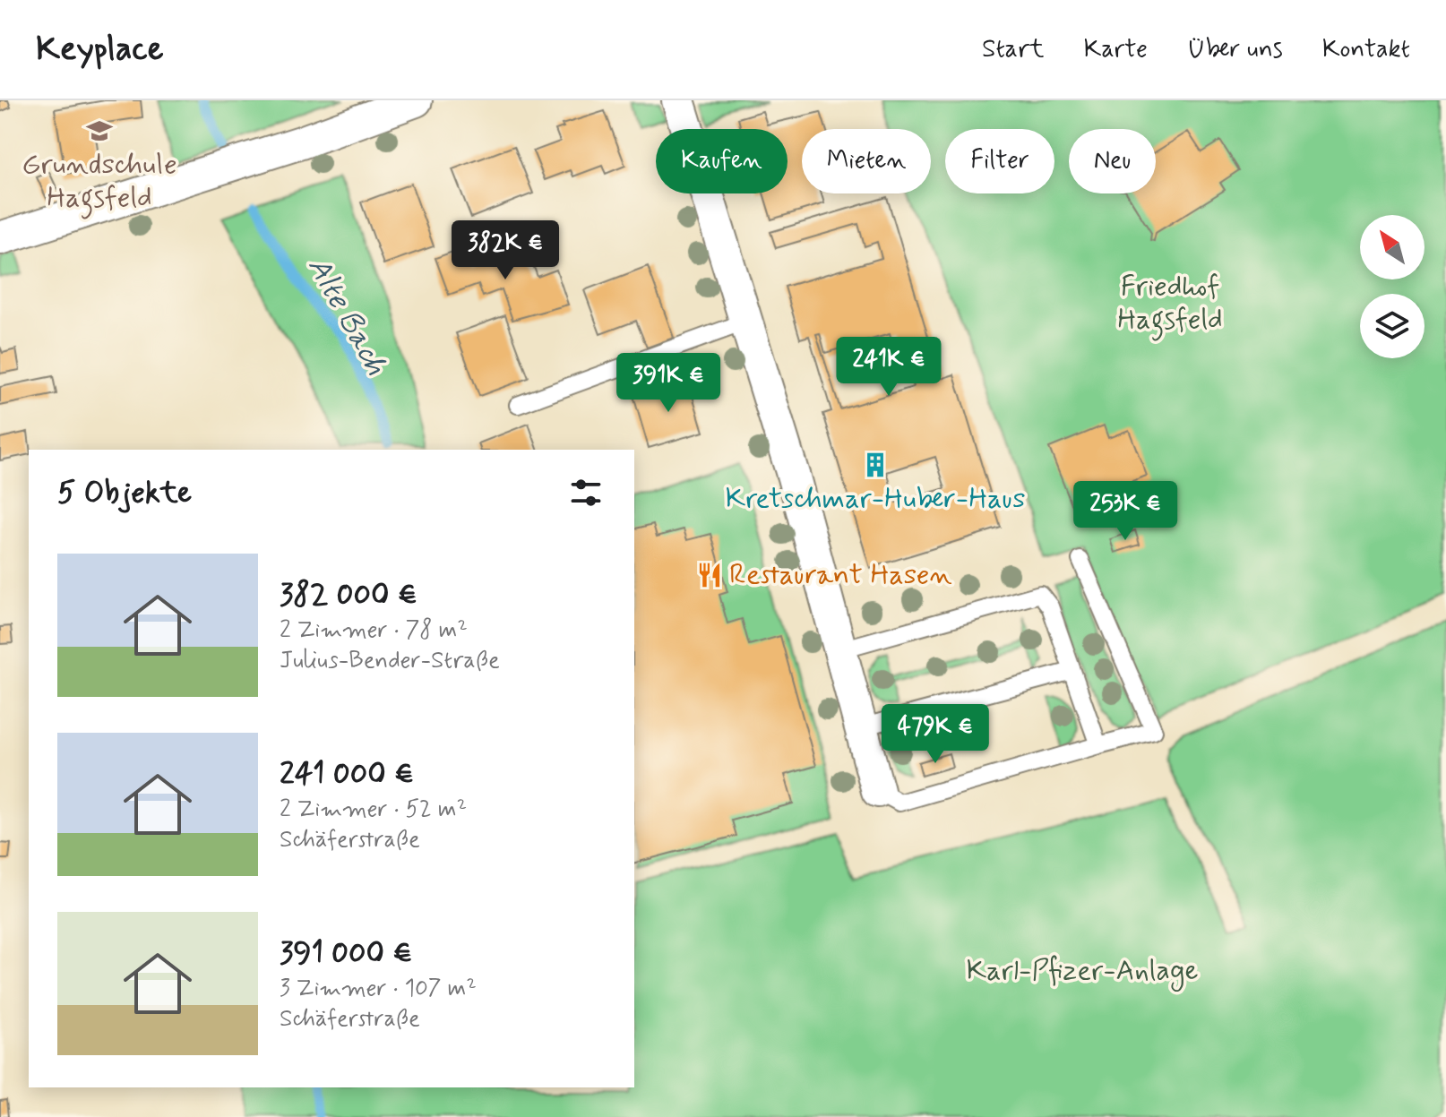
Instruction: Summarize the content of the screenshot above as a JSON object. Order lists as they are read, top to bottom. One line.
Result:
{"water":["Alte Bach"],"parks":["Friedhof Hagsfeld","Karl-Pfizer-Anlage"],"places":{"school or university":["Grundschule Hagsfeld"],"building":["Kretschmar-Huber-Haus"],"restaurant":["Restaurant Hasen"]},"north":"top left","page":{"header":"Keyplace","nav":["Start","Karte","Über uns","Kontakt"],"chip":["Kaufen","Mieten","Filter","Neu"],"price":["382K €","241K €","391K €","253K €","479K €"],"heading":"5 Objekte","list":[{"name":"382 000 €","note":"2 Zimmer · 78 m² · Julius-Bender-Straße"},{"name":"241 000 €","note":"2 Zimmer · 52 m² · Schäferstraße"},{"name":"391 000 €","note":"3 Zimmer · 107 m² · Schäferstraße"}]}}
